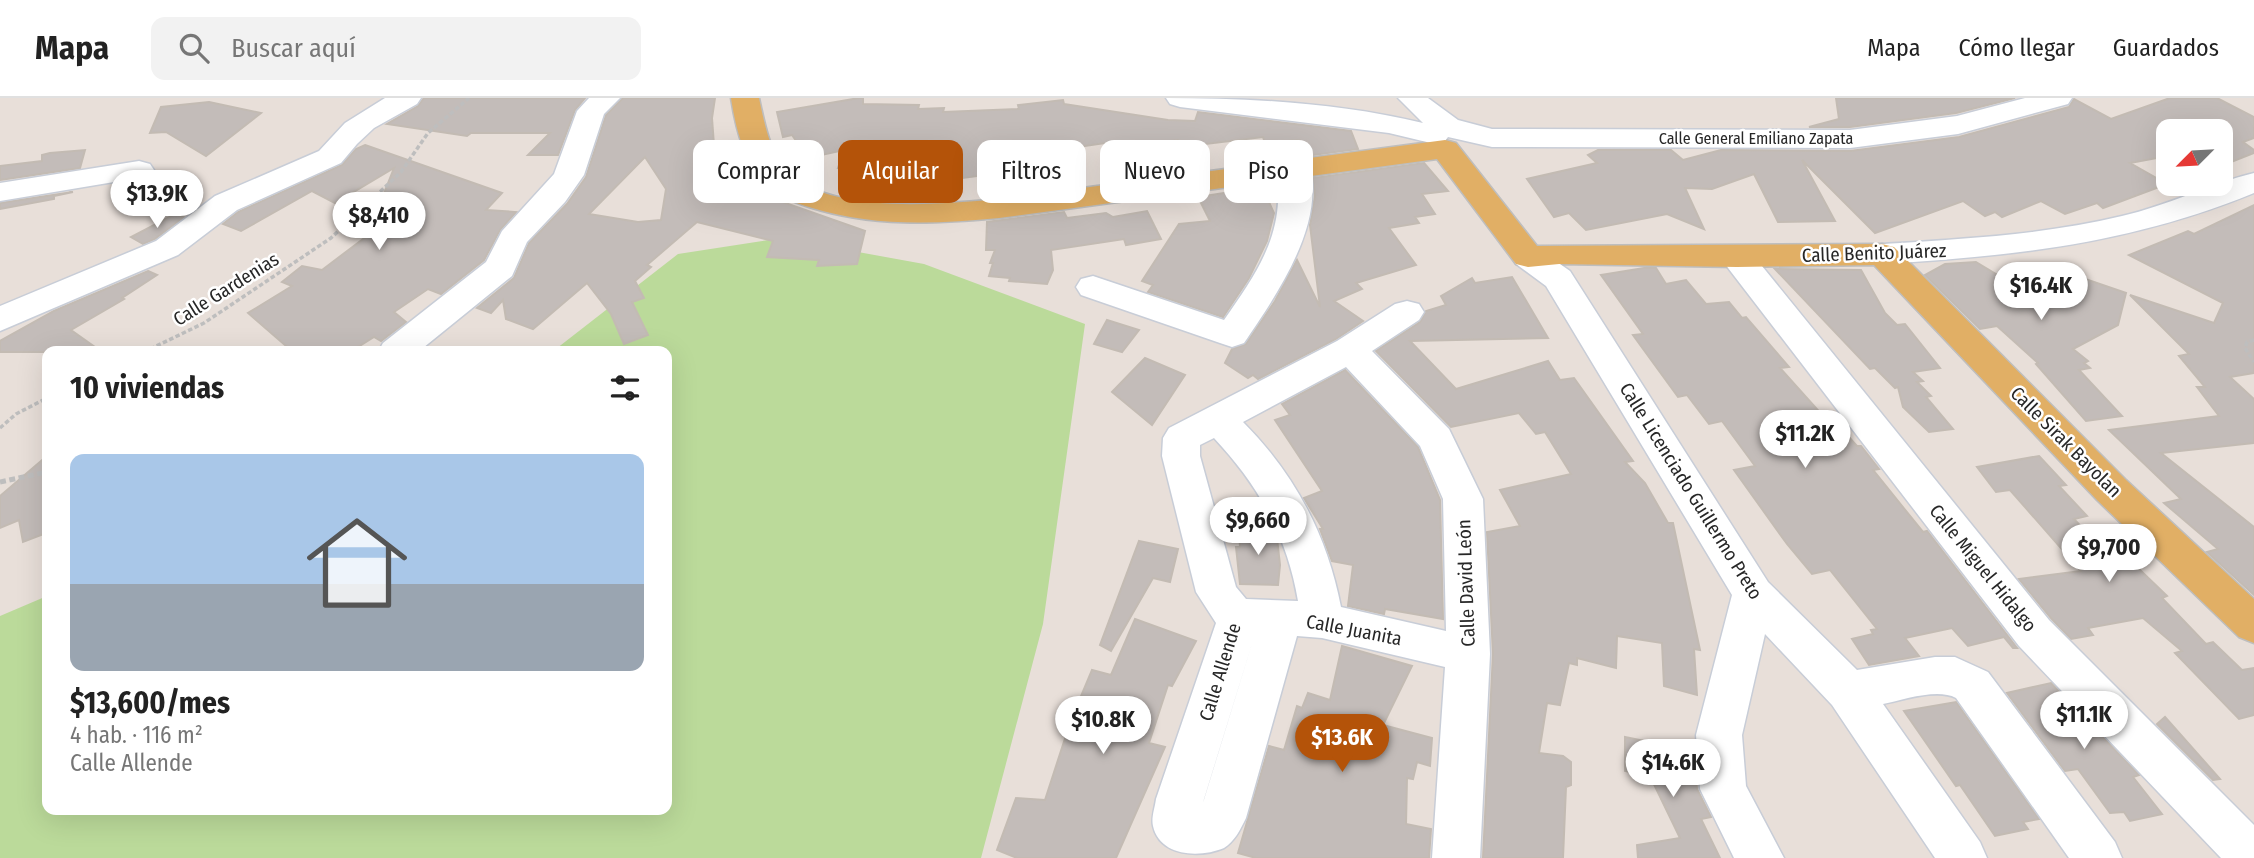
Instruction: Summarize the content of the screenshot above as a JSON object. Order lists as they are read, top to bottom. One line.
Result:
{"streets":{"main road":["Calle Benito Juárez","Calle Sirak Bayolan","Calle Licenciado Guillermo Preto"],"street":["Calle General Emiliano Zapata","Calle Miguel Hidalgo","Calle David León","Calle Juanita","Calle Allende"],"path":["Calle Gardenias"]},"crossings":[["Calle General Emiliano Zapata","Calle Licenciado Guillermo Preto"],["Calle Benito Juárez","Calle Sirak Bayolan"],["Calle Benito Juárez","Calle Licenciado Guillermo Preto"],["Calle Benito Juárez","Calle Miguel Hidalgo"],["Calle David León","Calle Juanita"],["Calle David León","Calle Allende"],["Calle Juanita","Calle Allende"]],"north":"bottom left","page":{"header":"Mapa","search":"Buscar aquí","nav":["Mapa","Cómo llegar","Guardados"],"chip":["Comprar","Alquilar","Filtros","Nuevo","Piso"],"price":["$13.9K","$8,410","$16.4K","$11.2K","$9,660","$9,700","$11.1K","$10.8K","$13.6K","$14.6K"],"heading":"10 viviendas","list":[{"name":"$13,600/mes","note":"4 hab. · 116 m² · Calle Allende"}]}}
